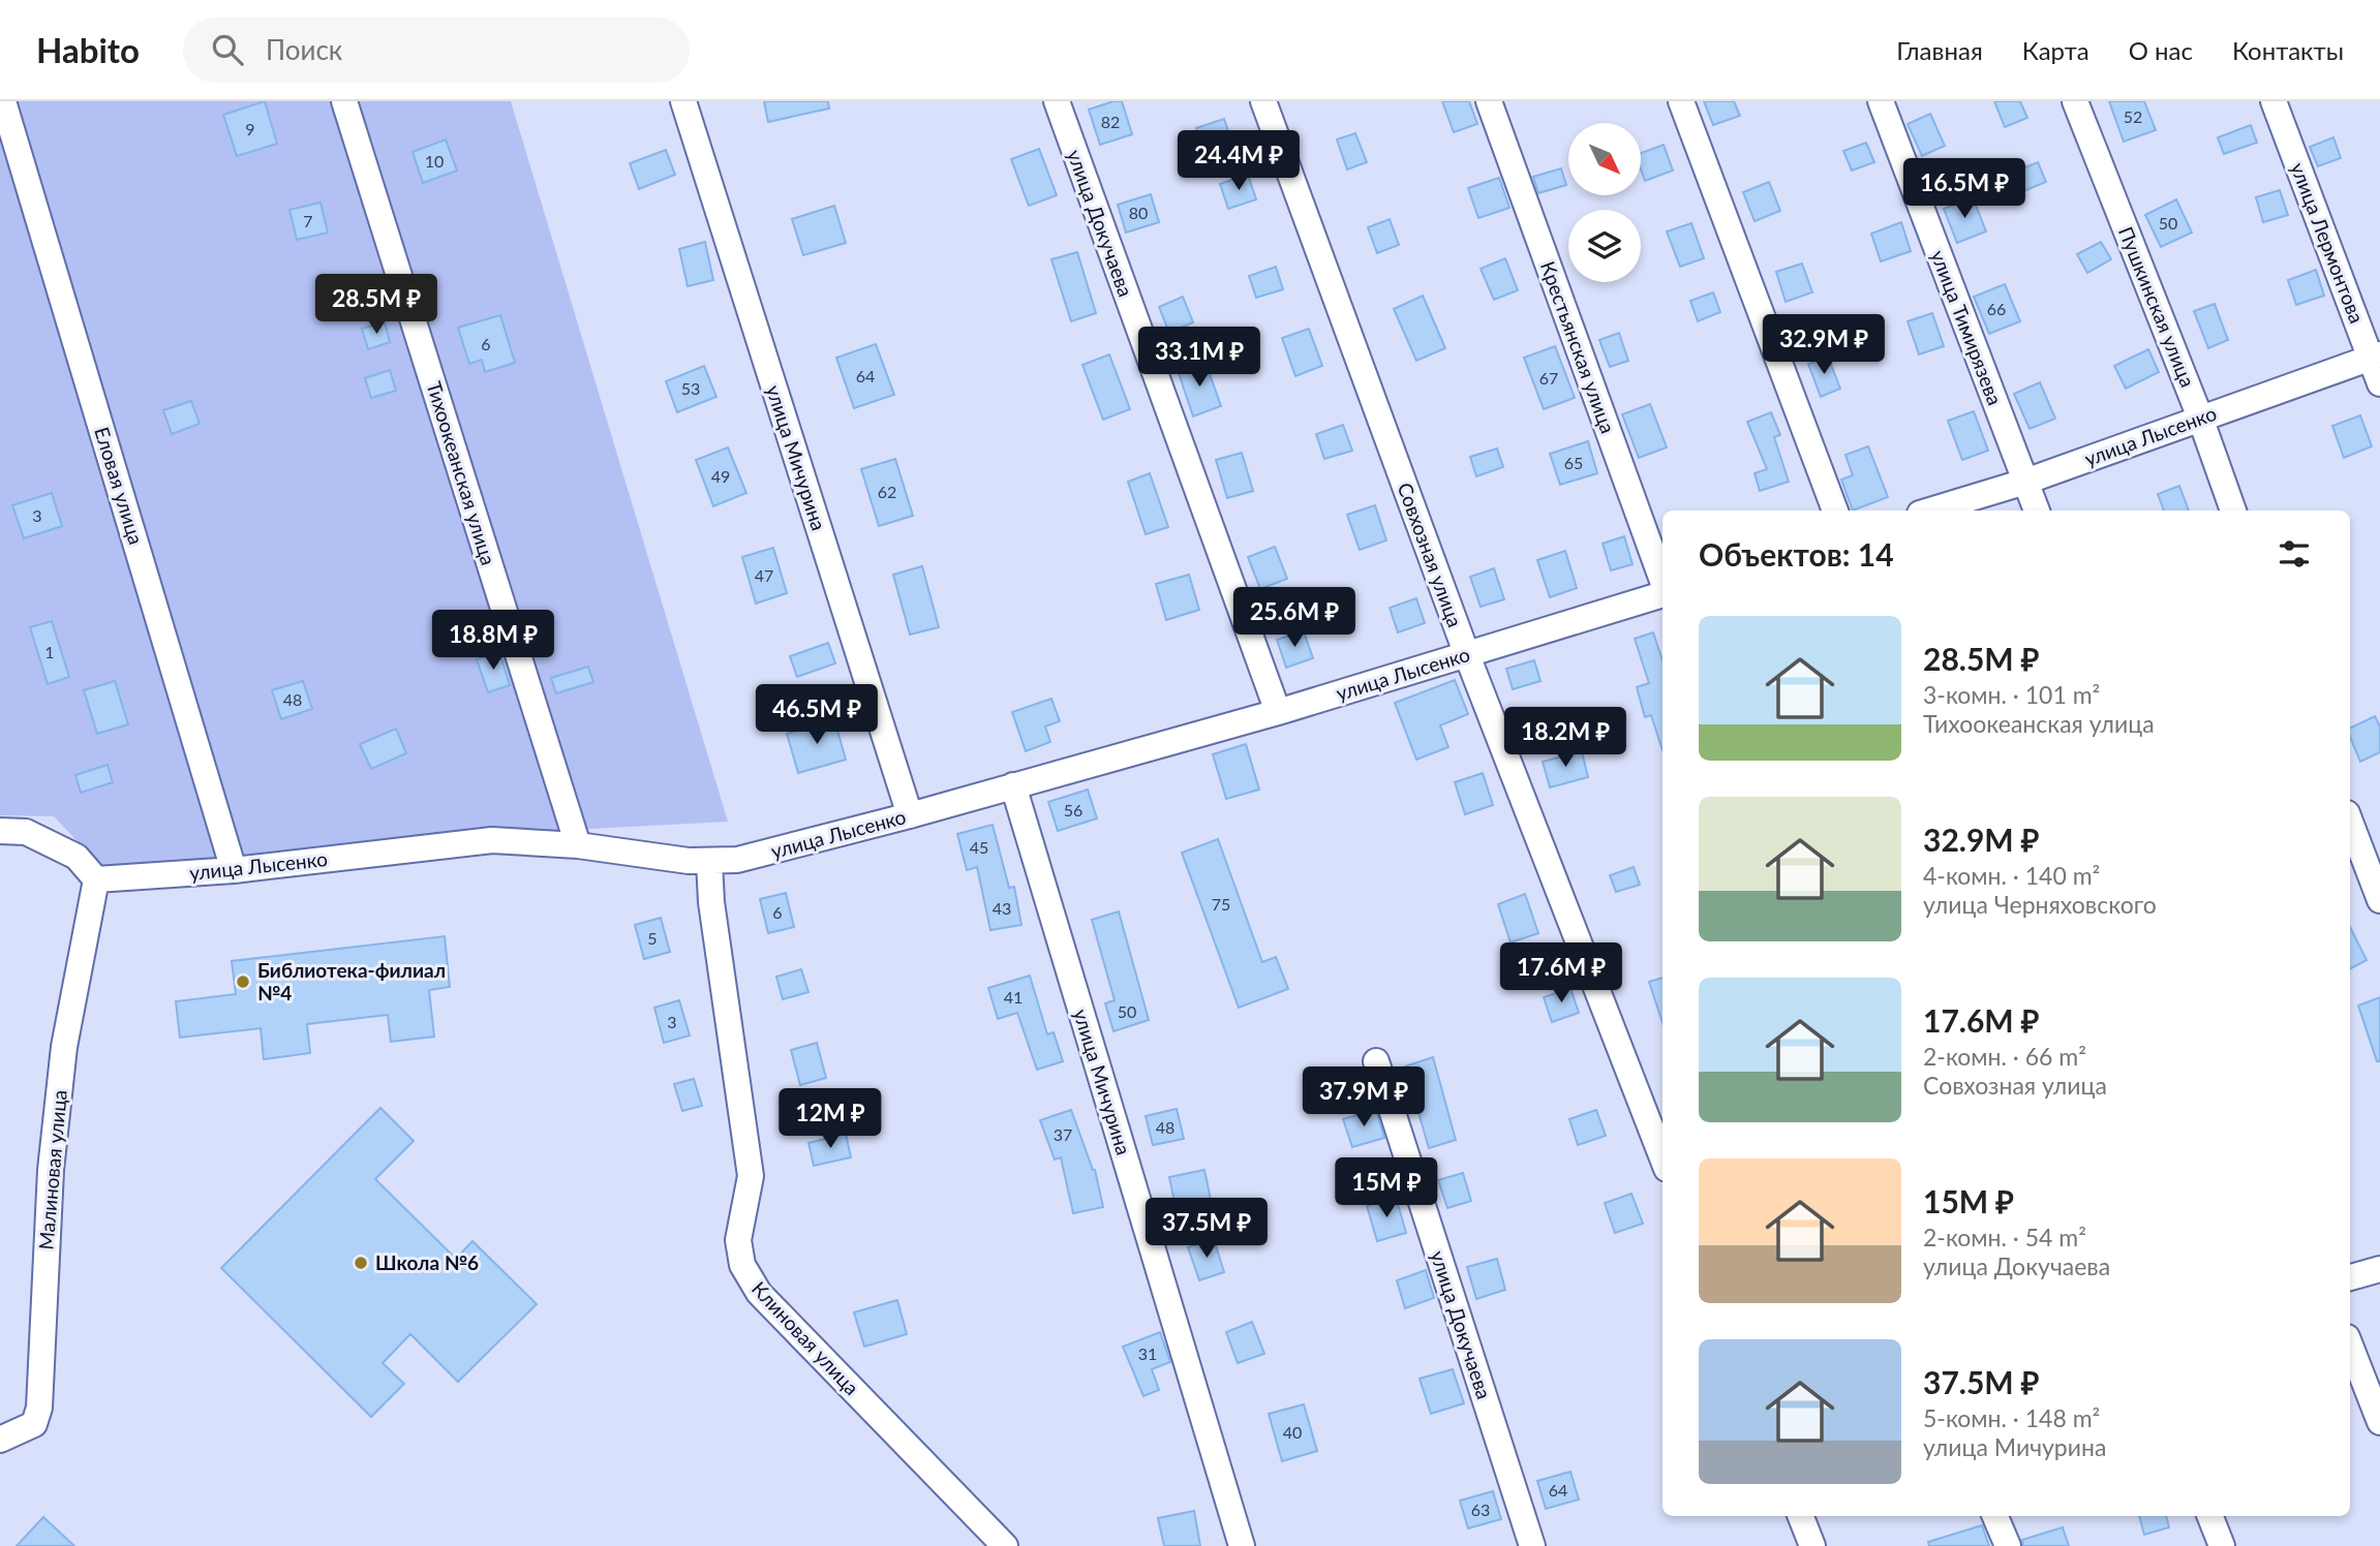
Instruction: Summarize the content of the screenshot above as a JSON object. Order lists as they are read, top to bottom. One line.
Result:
{"streets":{"street":["улица Докучаева","улица Лермонтова","Пушкинская улица","улица Тимирязева","Крестьянская улица","улица Лысенко","улица Мичурина","Тихоокеанская улица","Еловая улица","Совхозная улица","Малиновая улица","Клиновая улица"]},"crossings":[["улица Докучаева","улица Лысенко"],["улица Лермонтова","улица Лысенко"],["Пушкинская улица","улица Лысенко"],["улица Тимирязева","улица Лысенко"],["улица Лысенко","улица Мичурина"],["улица Лысенко","Тихоокеанская улица"],["улица Лысенко","Еловая улица"],["улица Лысенко","Совхозная улица"],["улица Лысенко","Малиновая улица"],["улица Лысенко","Клиновая улица"]],"places":["Библиотека-филиал №4","Школа №6"],"house_numbers":["52","82","9","10","80","7","50","66","6","64","67","53","65","49","62","3","47","1","48","56","45","75","43","6","5","41","50","3","48","37","31","40","64","63"],"north":"bottom right","page":{"header":"Habito","search":"Поиск","nav":["Главная","Карта","О нас","Контакты"],"price":["24.4M ₽","16.5M ₽","28.5M ₽","32.9M ₽","33.1M ₽","25.6M ₽","18.8M ₽","46.5M ₽","18.2M ₽","17.6M ₽","37.9M ₽","12M ₽","15M ₽","37.5M ₽"],"heading":"Объектов: 14","list":[{"name":"28.5M ₽","note":"3-комн. · 101 m² · Тихоокеанская улица"},{"name":"32.9M ₽","note":"4-комн. · 140 m² · улица Черняховского"},{"name":"17.6M ₽","note":"2-комн. · 66 m² · Совхозная улица"},{"name":"15M ₽","note":"2-комн. · 54 m² · улица Докучаева"},{"name":"37.5M ₽","note":"5-комн. · 148 m² · улица Мичурина"}]}}
